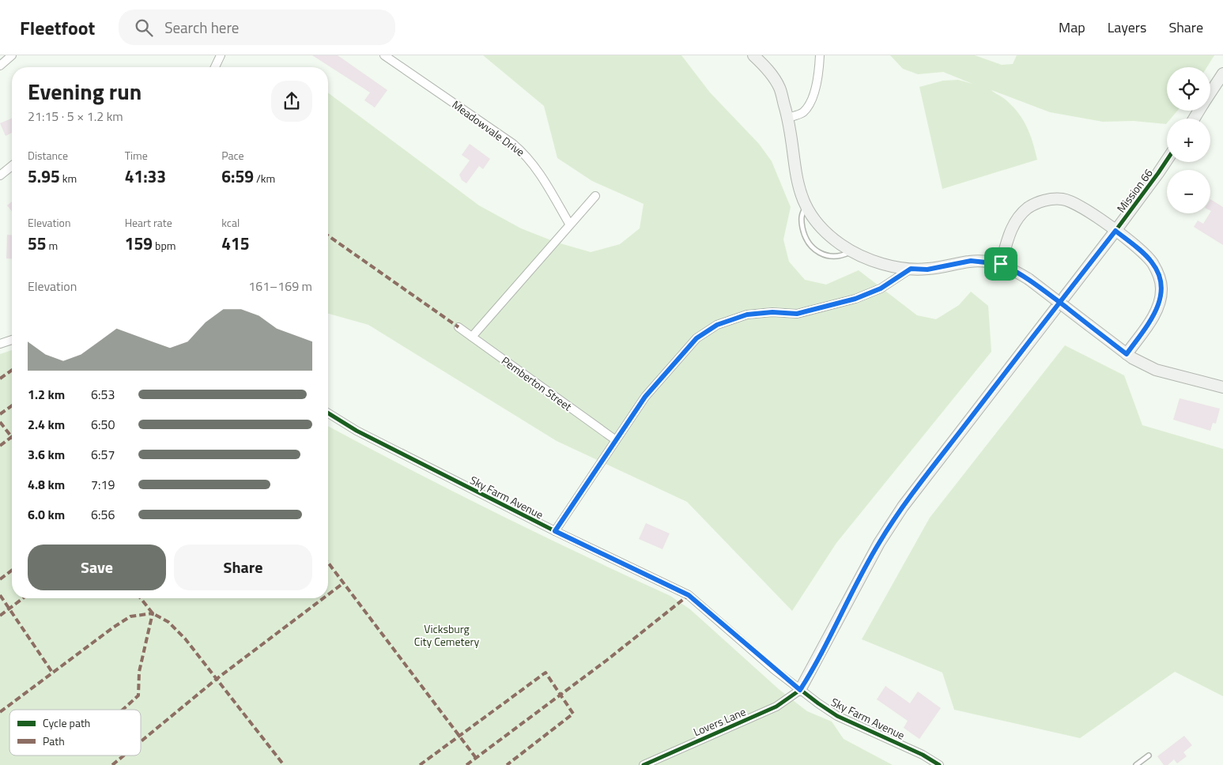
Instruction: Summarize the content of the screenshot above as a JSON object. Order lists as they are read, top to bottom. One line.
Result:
{"streets":{"street":["Meadowvale Drive","Mission 66","Pemberton Street","Sky Farm Avenue","Lovers Lane"]},"crossings":[["Mission 66","Sky Farm Avenue"],["Mission 66","Lovers Lane"],["Sky Farm Avenue","Lovers Lane"]],"parks":["Vicksburg City Cemetery"],"legend":["Cycle path","Path"],"page":{"header":"Fleetfoot","search":"Search here","nav":["Map","Layers","Share"],"map_buttons":["+","−"],"heading":["Evening run","21:15 · 5 × 1.2 km"],"stats":[["Distance","5.95 km"],["Time","41:33"],["Pace","6:59 /km"],["Elevation","55 m"],["Heart rate","159 bpm"],["kcal","415"]],"chart":["Elevation","161–169 m"],"list":[{"name":"1.2 km","note":"6:53"},{"name":"2.4 km","note":"6:50"},{"name":"3.6 km","note":"6:57"},{"name":"4.8 km","note":"7:19"},{"name":"6.0 km","note":"6:56"}],"buttons":["Save","Share"]}}
